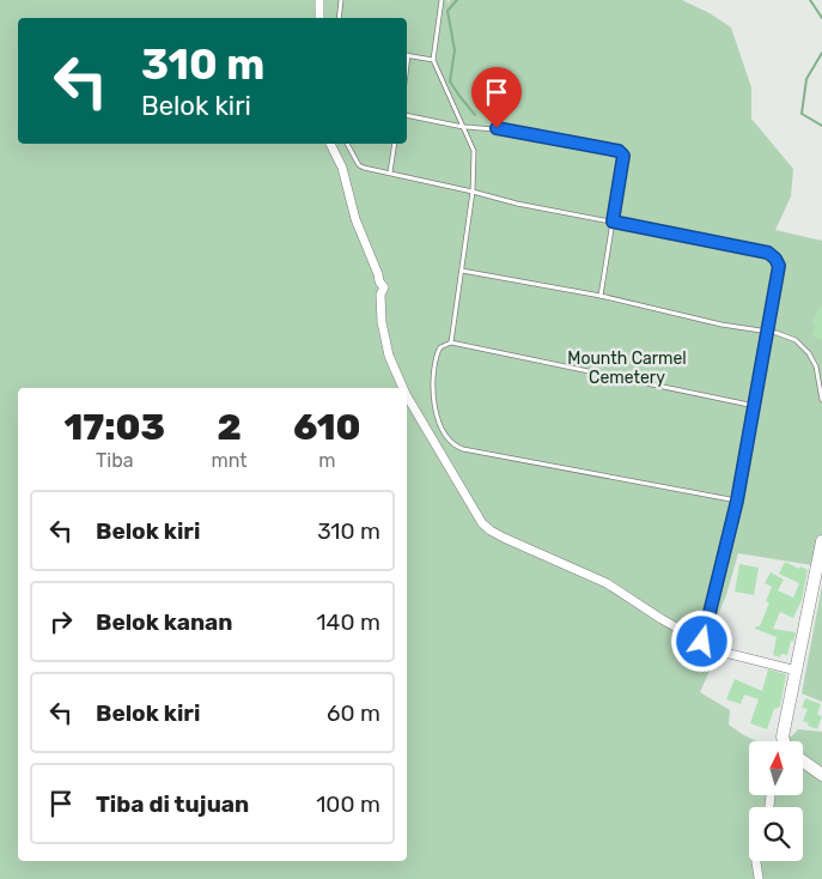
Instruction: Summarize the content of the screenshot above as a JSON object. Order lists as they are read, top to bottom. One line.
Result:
{"parks":["Mounth Carmel Cemetery"],"north":"top","page":{"turn":["310 m","Belok kiri"],"eta":["17:03","Tiba","2","mnt","610","m"],"list":[{"name":"Belok kiri","value":"310 m"},{"name":"Belok kanan","value":"140 m"},{"name":"Belok kiri","value":"60 m"},{"name":"Tiba di tujuan","value":"100 m"}]}}
